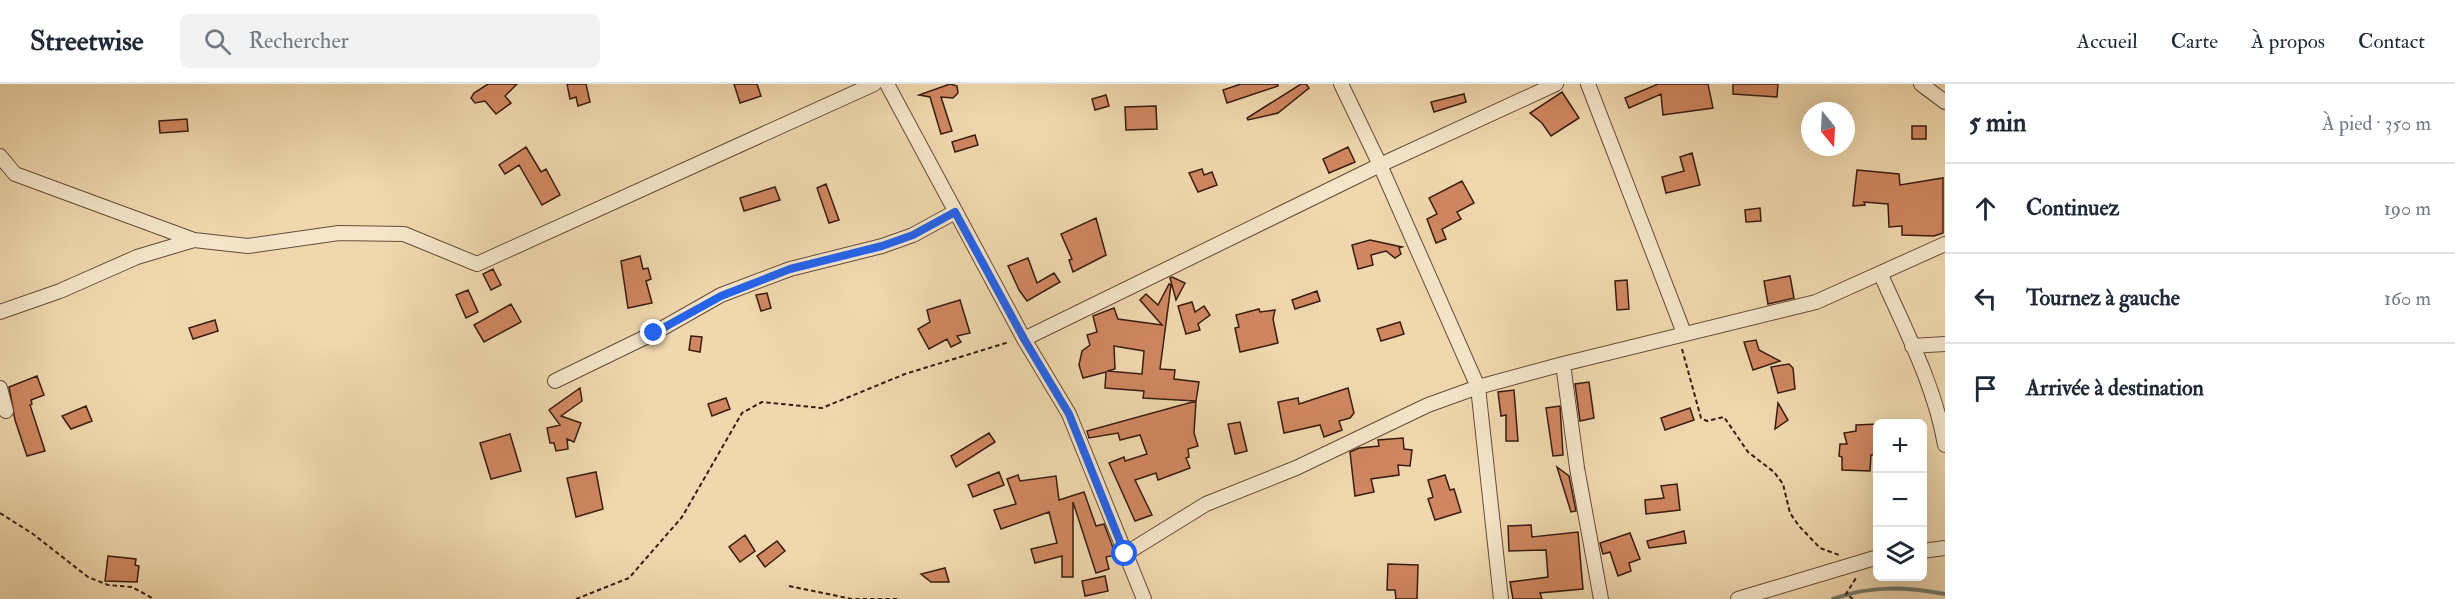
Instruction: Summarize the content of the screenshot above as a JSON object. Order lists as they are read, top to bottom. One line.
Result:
{"north":"bottom","page":{"header":"Streetwise","search":"Rechercher","nav":["Accueil","Carte","À propos","Contact"],"heading":["5 min","À pied · 350 m"],"list":[["Continuez","190 m"],["Tournez à gauche","160 m"],"Arrivée à destination"],"map_buttons":["+","−"]}}
